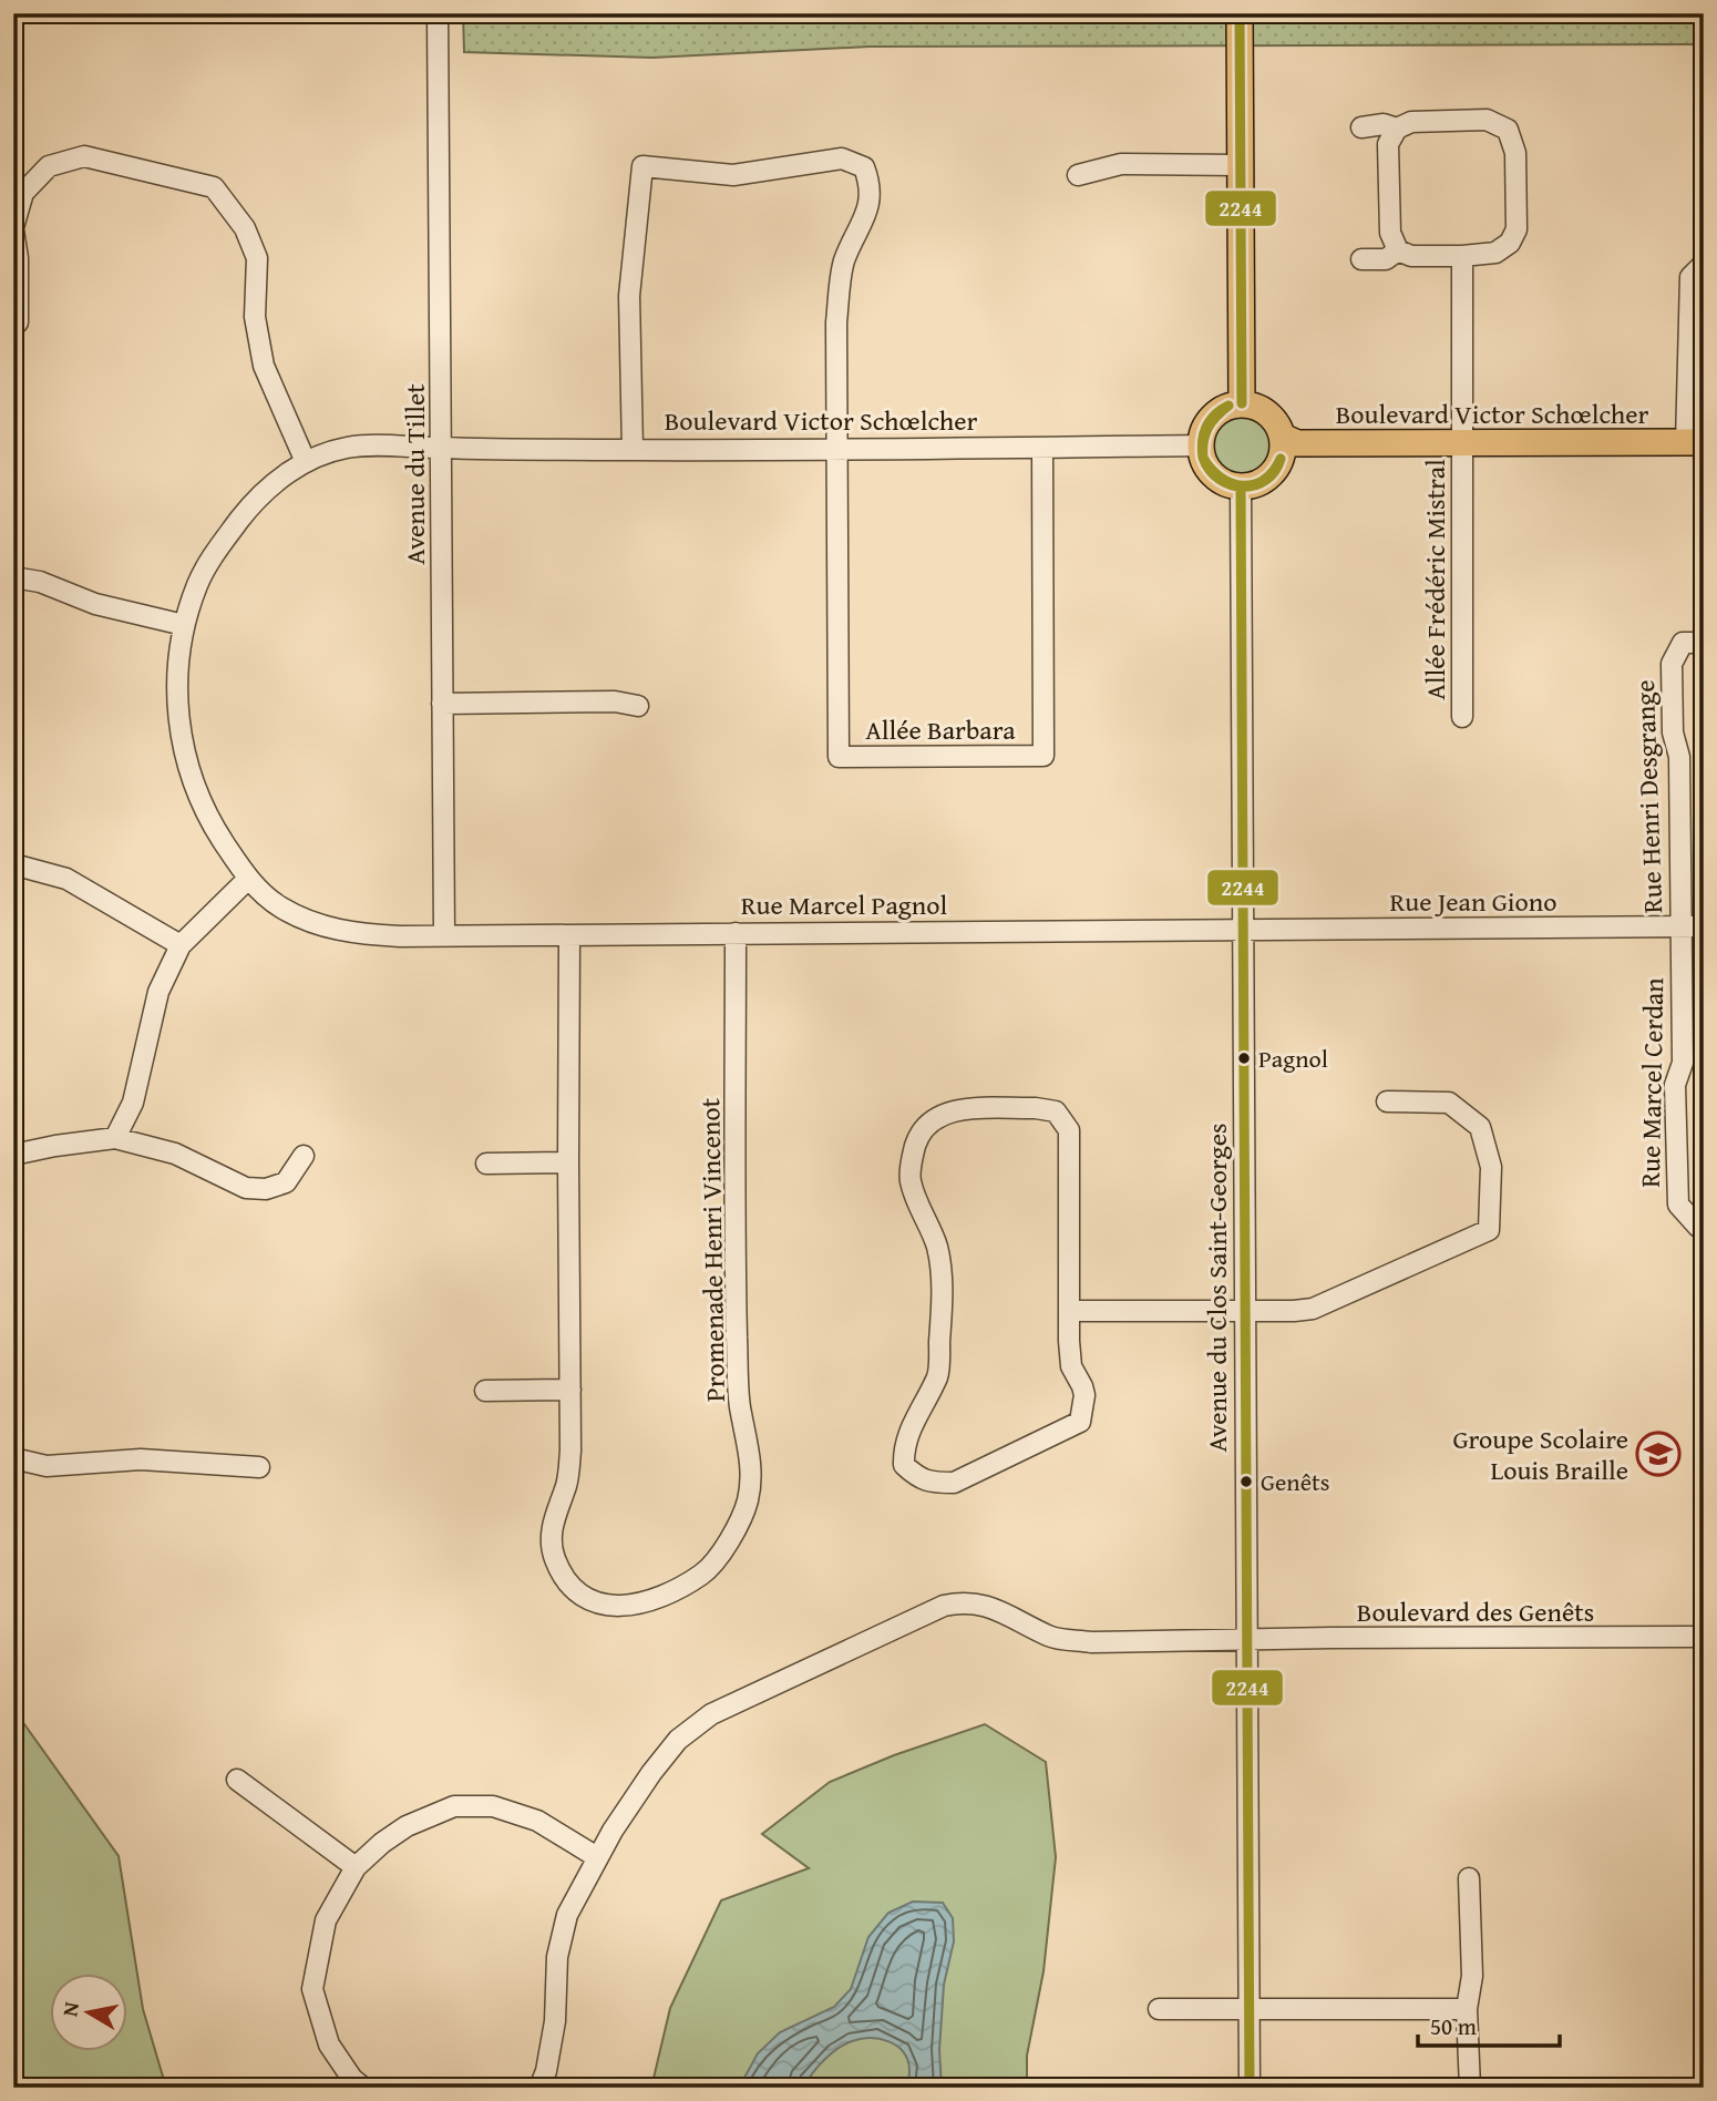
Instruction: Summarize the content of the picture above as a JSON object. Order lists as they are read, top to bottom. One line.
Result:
{"streets":{"main road":["Boulevard Victor Schœlcher"],"street":["Avenue du Tillet","Allée Frédéric Mistral","Allée Barbara","Rue Henri Desgrange","Rue Jean Giono","Rue Marcel Pagnol","Rue Marcel Cerdan","Promenade Henri Vincenot","Avenue du Clos Saint-Georges","Boulevard des Genêts"]},"crossings":[["Boulevard Victor Schœlcher","Avenue du Tillet"],["Boulevard Victor Schœlcher","Allée Frédéric Mistral"],["Boulevard Victor Schœlcher","Allée Barbara"],["Boulevard Victor Schœlcher","Rue Marcel Pagnol"],["Boulevard Victor Schœlcher","Avenue du Clos Saint-Georges"],["Avenue du Tillet","Rue Marcel Pagnol"],["Rue Henri Desgrange","Rue Jean Giono"],["Rue Henri Desgrange","Rue Marcel Cerdan"],["Rue Jean Giono","Rue Marcel Pagnol"],["Rue Jean Giono","Rue Marcel Cerdan"],["Rue Jean Giono","Avenue du Clos Saint-Georges"],["Rue Marcel Pagnol","Promenade Henri Vincenot"],["Rue Marcel Pagnol","Avenue du Clos Saint-Georges"],["Avenue du Clos Saint-Georges","Boulevard des Genêts"]],"places":{"other":["Pagnol","Genêts"],"school or university":["Groupe Scolaire Louis Braille"]},"lines":["transit line 2244"],"scale_bar":"50 m","north":"left"}
